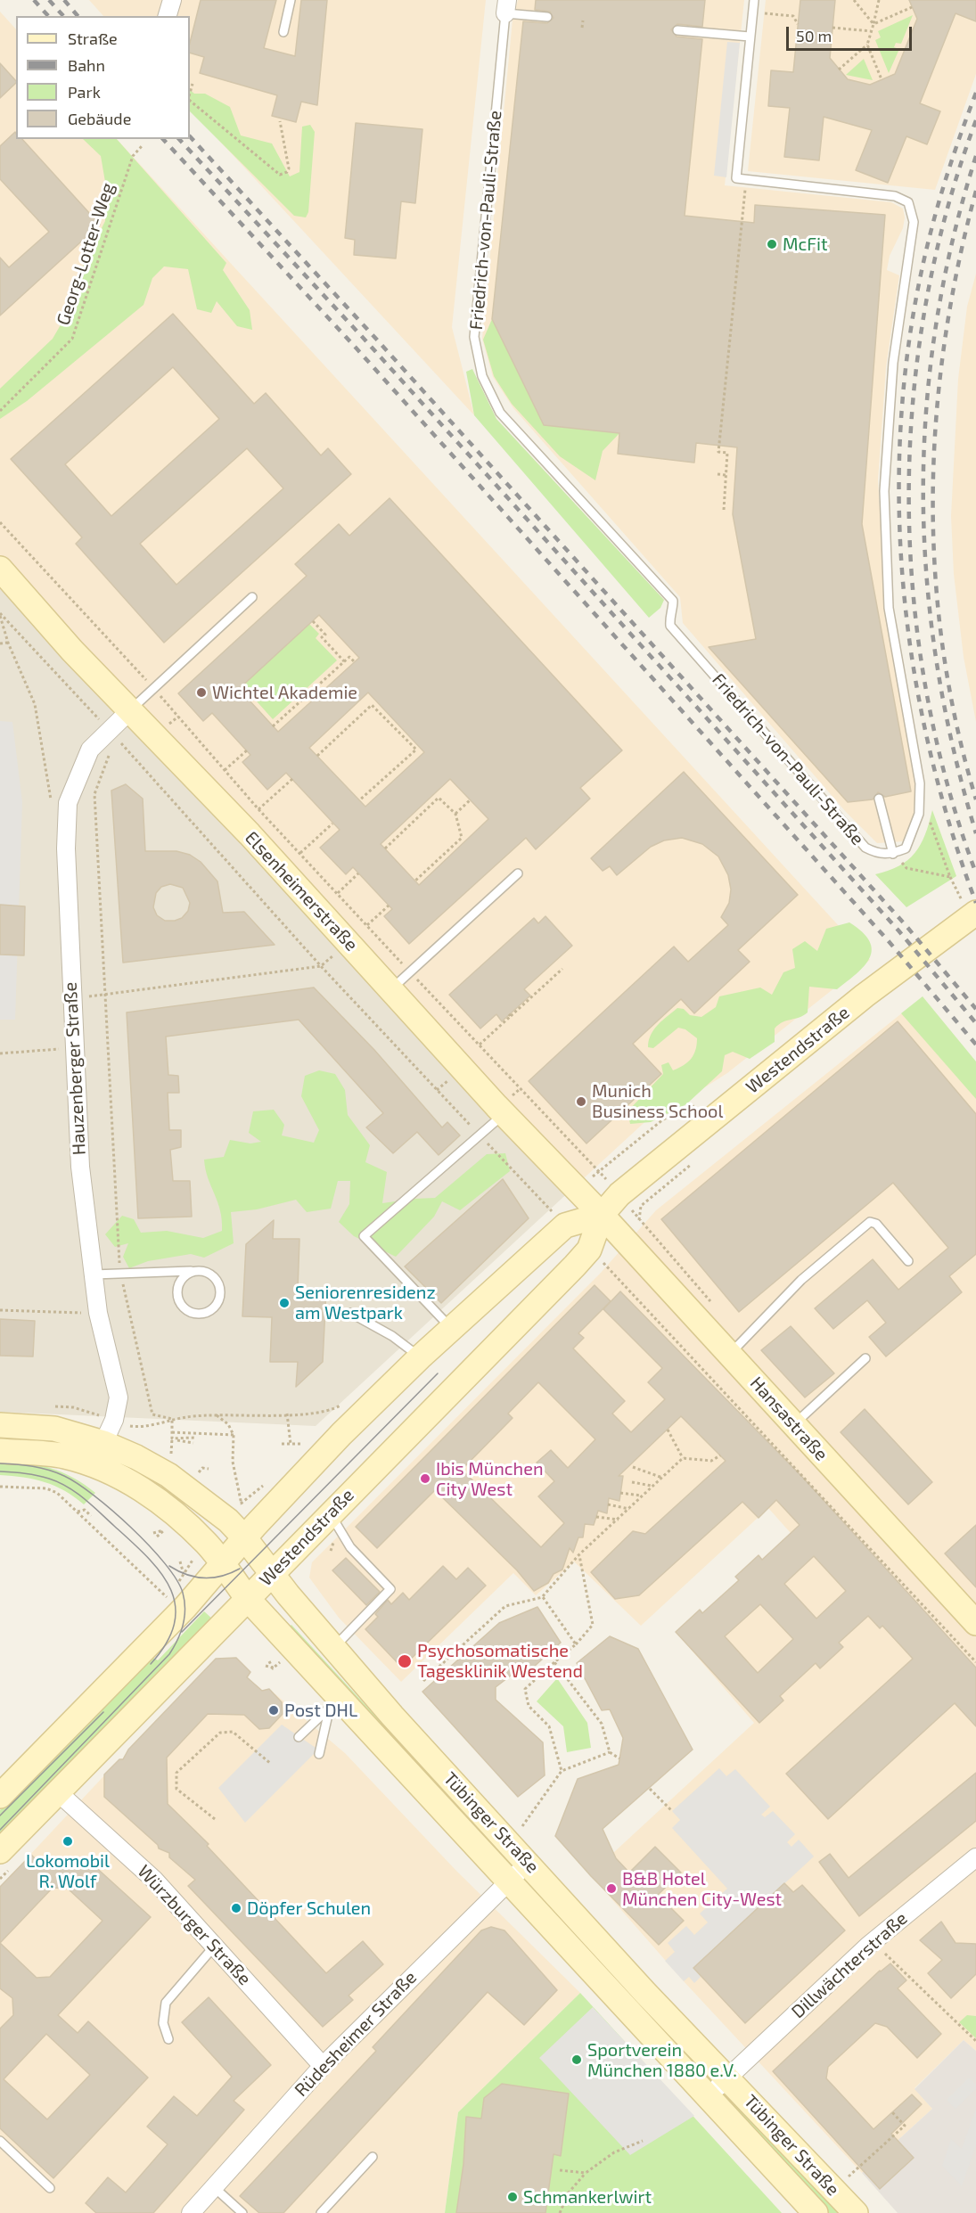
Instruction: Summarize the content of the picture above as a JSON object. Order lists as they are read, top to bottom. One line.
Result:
{"streets":{"main road":["Elsenheimerstraße","Westendstraße","Hansastraße","Tübinger Straße"],"street":["Hauzenberger Straße","Würzburger Straße","Dillwächterstraße","Rüdesheimer Straße"],"lane":["Friedrich-von-Pauli-Straße"],"path":["Georg-Lotter-Weg"]},"crossings":[["Elsenheimerstraße","Westendstraße"],["Elsenheimerstraße","Hauzenberger Straße"],["Elsenheimerstraße","Hansastraße"],["Westendstraße","Hansastraße"],["Westendstraße","Tübinger Straße"],["Westendstraße","Würzburger Straße"],["Hauzenberger Straße","Tübinger Straße"],["Tübinger Straße","Dillwächterstraße"],["Tübinger Straße","Rüdesheimer Straße"],["Würzburger Straße","Rüdesheimer Straße"]],"places":["McFit","Wichtel Akademie","Munich Business School","Seniorenresidenz am Westpark","Ibis München City West","Psychosomatische Tagesklinik Westend","Post DHL","Lokomobil R. Wolf","B&B Hotel München City-West","Döpfer Schulen","Sportverein München 1880 e.V.","Schmankerlwirt"],"legend":["Straße","Bahn","Park","Gebäude"],"scale_bar":"50 m"}
